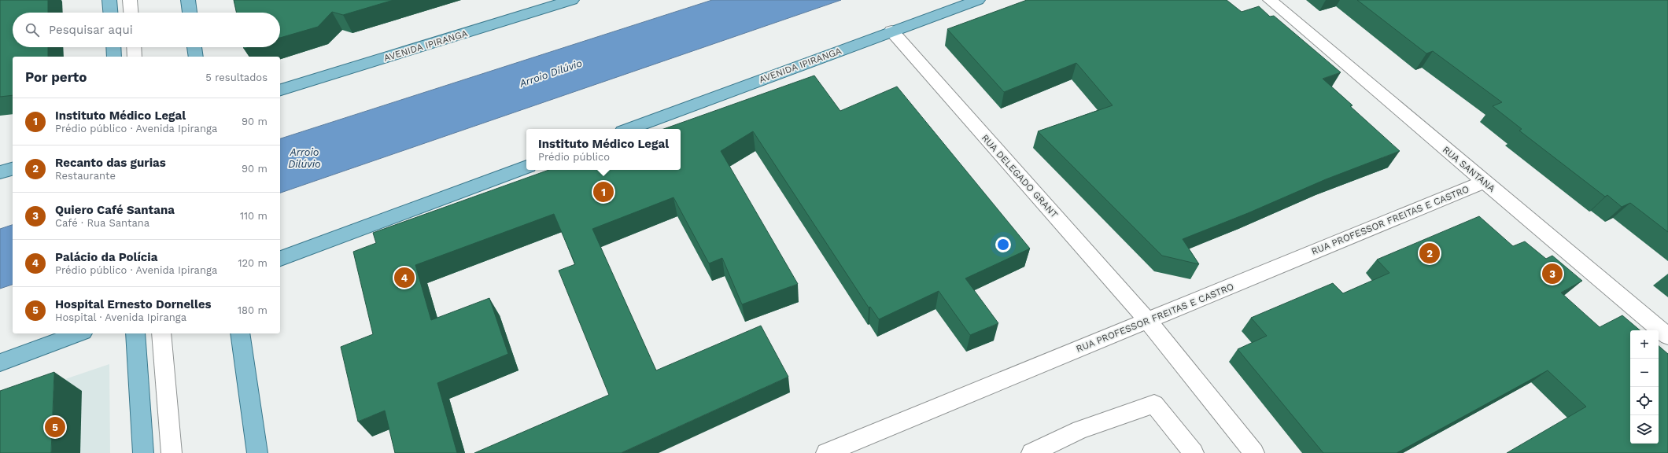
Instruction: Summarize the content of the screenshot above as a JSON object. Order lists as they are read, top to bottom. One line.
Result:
{"streets":{"main road":["AVENIDA IPIRANGA"],"street":["RUA SANTANA","RUA DELEGADO GRANT","RUA PROFESSOR FREITAS E CASTRO"]},"crossings":[["AVENIDA IPIRANGA","RUA DELEGADO GRANT"],["RUA SANTANA","RUA PROFESSOR FREITAS E CASTRO"],["RUA DELEGADO GRANT","RUA PROFESSOR FREITAS E CASTRO"]],"water":["Arroio Dilúvio"],"page":{"search":"Pesquisar aqui","heading":["Por perto","5 resultados"],"list":[{"mark":"1","name":"Instituto Médico Legal","note":"Prédio público · Avenida Ipiranga","value":"90 m"},{"mark":"2","name":"Recanto das gurias","note":"Restaurante","value":"90 m"},{"mark":"3","name":"Quiero Café Santana","note":"Café · Rua Santana","value":"110 m"},{"mark":"4","name":"Palácio da Polícia","note":"Prédio público · Avenida Ipiranga","value":"120 m"},{"mark":"5","name":"Hospital Ernesto Dornelles","note":"Hospital · Avenida Ipiranga","value":"180 m"}],"popup":["Instituto Médico Legal","Prédio público"],"pins":["1","2","3","4","5"],"map_buttons":["+","−"]}}
